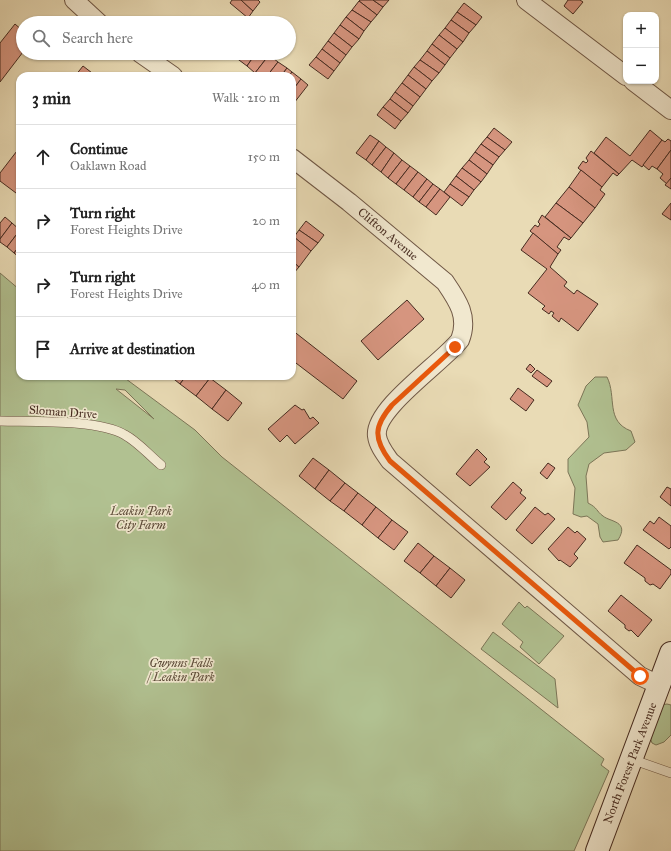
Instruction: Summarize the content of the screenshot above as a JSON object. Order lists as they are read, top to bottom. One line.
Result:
{"streets":{"main road":["North Forest Park Avenue"],"street":["Clifton Avenue"],"lane":["Sloman Drive"]},"crossings":[["Clifton Avenue","North Forest Park Avenue"]],"parks":["Leakin Park City Farm","Gwynns Falls / Leakin Park"],"page":{"map_buttons":["+","−"],"search":"Search here","heading":["3 min","Walk · 210 m"],"list":[["Continue","Oaklawn Road","150 m"],["Turn right","Forest Heights Drive","20 m"],["Turn right","Forest Heights Drive","40 m"],"Arrive at destination"]}}
